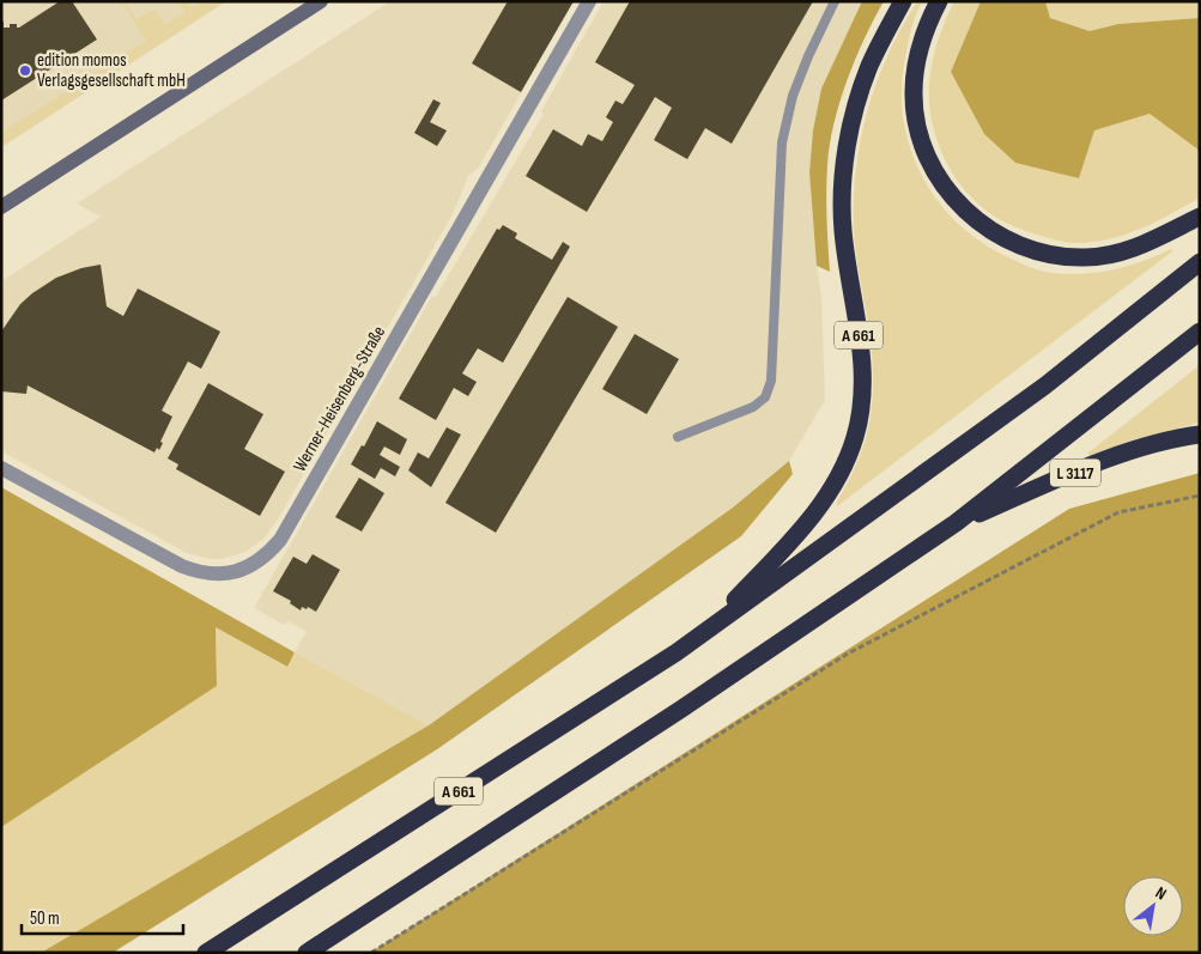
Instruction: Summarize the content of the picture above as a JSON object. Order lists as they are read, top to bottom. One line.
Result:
{"streets":{"highway":["A 661","L 3117"],"street":["Werner-Heisenberg-Straße"]},"places":["edition momos Verlagsgesellschaft mbH"],"scale_bar":"50 m","north":"top right"}
